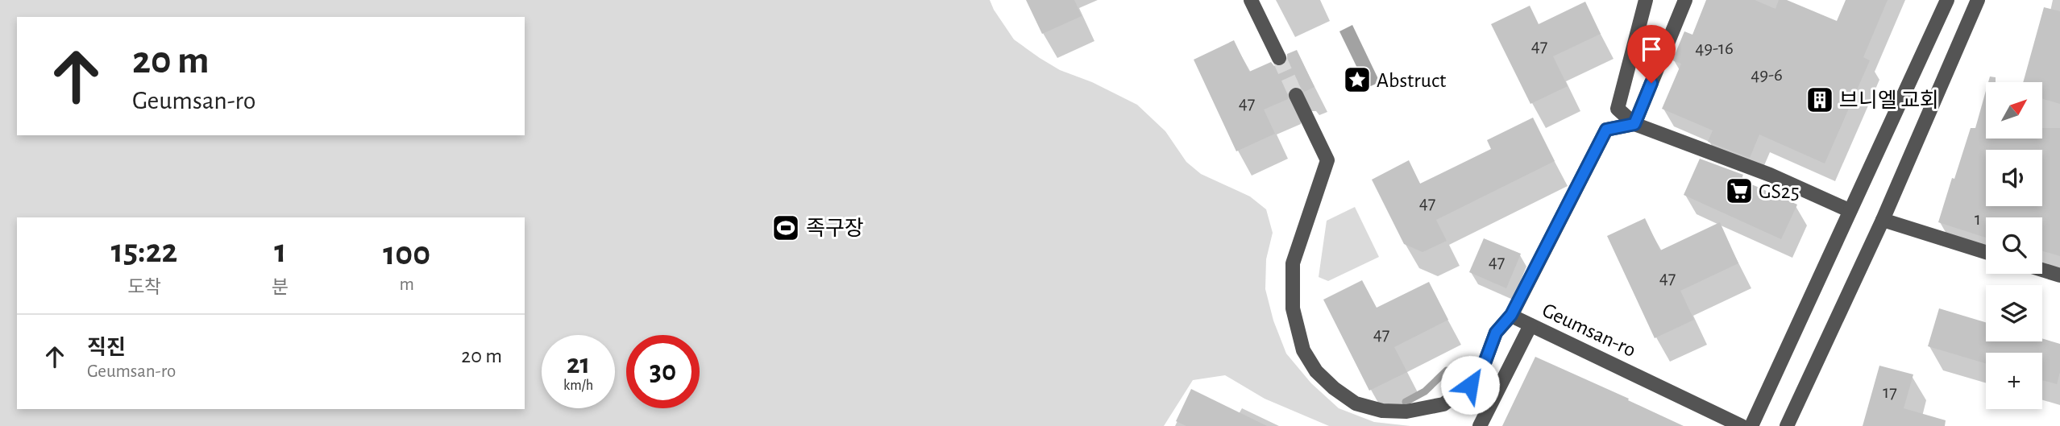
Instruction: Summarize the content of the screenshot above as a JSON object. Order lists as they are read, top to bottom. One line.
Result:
{"streets":{"street":["Geumsan-ro"]},"places":{"place":["Abstruct"],"building":["브니엘 교회"],"supermarket":["GS25"],"sports":["족구장"]},"house_numbers":["47","49-16","49-6","47","47","1","47","47","47","17"],"north":"top right","page":{"turn":["20 m","Geumsan-ro"],"map_buttons":"+","eta":["15:22","도착","1","분","100","m"],"list":[{"name":"직진","note":"Geumsan-ro","value":"20 m"}],"speed":"21 km/h","limit":"30"}}
